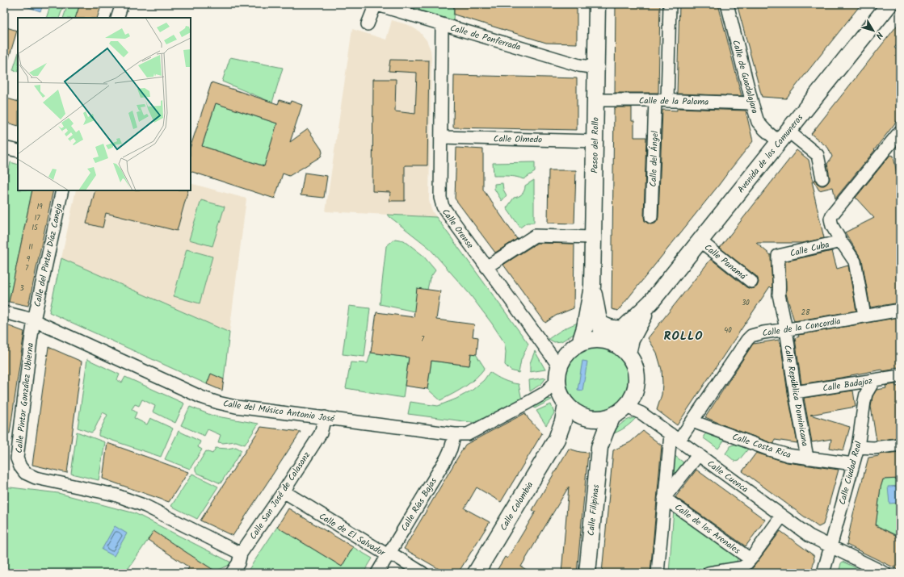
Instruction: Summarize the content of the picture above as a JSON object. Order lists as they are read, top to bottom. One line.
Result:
{"streets":{"main road":["Paseo del Rollo","Avenida de los Comuneros","Calle Colombia","Calle Filipinas"],"street":["Calle de Ponferrada","Calle de Guadalajara","Calle de la Paloma","Calle Olmedo","Calle del Ángel","Calle Orense","Calle Cuba","Calle del Pintor Díaz Caneja","Calle Panamá","Calle de la Concordia","Calle Badajoz","Calle República Dominicana","Calle Pintor González Ubierna","Calle del Músico Antonio José","Calle Costa Rica","Calle Ciudad Real","Calle Cuenca","Calle San José de Calasanz","Calle Rías Bajas","Calle de los Arenales","Calle de El Salvador"]},"crossings":[["Calle de Ponferrada","Paseo del Rollo"],["Calle de Ponferrada","Calle Orense"],["Calle de Guadalajara","Calle de la Paloma"],["Calle de Guadalajara","Avenida de los Comuneros"],["Calle de la Paloma","Paseo del Rollo"],["Calle de la Paloma","Calle del Ángel"],["Calle Olmedo","Paseo del Rollo"],["Calle Olmedo","Calle Orense"],["Paseo del Rollo","Avenida de los Comuneros"],["Paseo del Rollo","Calle Orense"],["Paseo del Rollo","Calle del Músico Antonio José"],["Paseo del Rollo","Calle Cuenca"],["Paseo del Rollo","Calle Colombia"],["Paseo del Rollo","Calle Filipinas"],["Avenida de los Comuneros","Calle Orense"],["Avenida de los Comuneros","Calle Panamá"],["Avenida de los Comuneros","Calle del Músico Antonio José"],["Avenida de los Comuneros","Calle Cuenca"],["Avenida de los Comuneros","Calle Colombia"],["Avenida de los Comuneros","Calle Filipinas"],["Calle Orense","Calle del Músico Antonio José"],["Calle Orense","Calle Cuenca"],["Calle Orense","Calle Colombia"],["Calle Orense","Calle Filipinas"],["Calle Cuba","Calle República Dominicana"],["Calle del Pintor Díaz Caneja","Calle Pintor González Ubierna"],["Calle del Pintor Díaz Caneja","Calle del Músico Antonio José"],["Calle de la Concordia","Calle República Dominicana"],["Calle de la Concordia","Calle Costa Rica"],["Calle de la Concordia","Calle Cuenca"],["Calle Badajoz","Calle República Dominicana"],["Calle Badajoz","Calle Ciudad Real"],["Calle República Dominicana","Calle Costa Rica"],["Calle Pintor González Ubierna","Calle del Músico Antonio José"],["Calle Pintor González Ubierna","Calle San José de Calasanz"],["Calle del Músico Antonio José","Calle Cuenca"],["Calle del Músico Antonio José","Calle San José de Calasanz"],["Calle del Músico Antonio José","Calle Rías Bajas"],["Calle del Músico Antonio José","Calle Colombia"],["Calle del Músico Antonio José","Calle Filipinas"],["Calle Costa Rica","Calle Ciudad Real"],["Calle Ciudad Real","Calle Cuenca"],["Calle Cuenca","Calle Colombia"],["Calle Cuenca","Calle Filipinas"],["Calle San José de Calasanz","Calle de El Salvador"],["Calle Rías Bajas","Calle de El Salvador"],["Calle Colombia","Calle Filipinas"]],"districts":["ROLLO"],"house_numbers":["19","17","15","11","9","7","3","30","28","40","7"],"north":"bottom right"}
